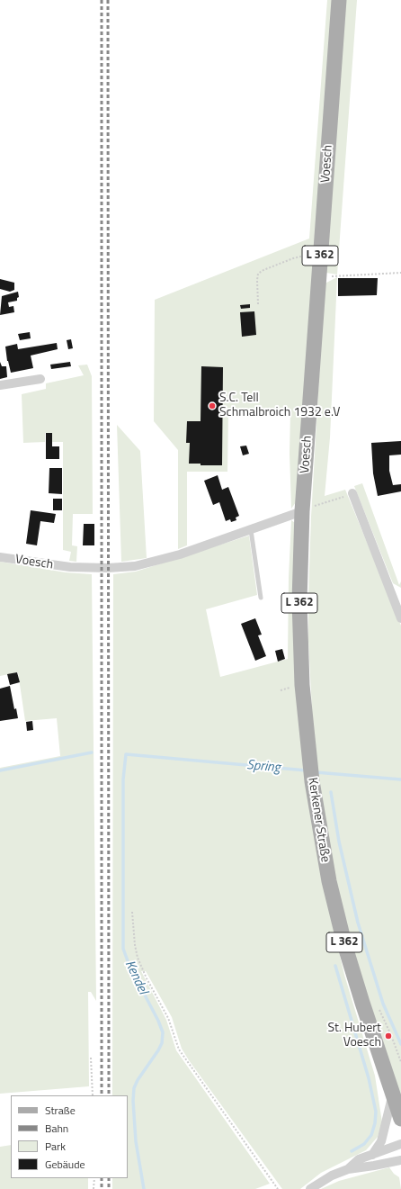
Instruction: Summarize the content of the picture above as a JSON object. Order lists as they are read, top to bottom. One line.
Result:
{"streets":{"main road":["Voesch","L 362","Kerkener Straße"]},"crossings":[["Voesch","Kerkener Straße"]],"water":["Spring","Kendel"],"places":["S.C. Tell Schmalbroich 1932 e.V","St. Hubert Voesch"],"legend":["Straße","Bahn","Park","Gebäude"]}
